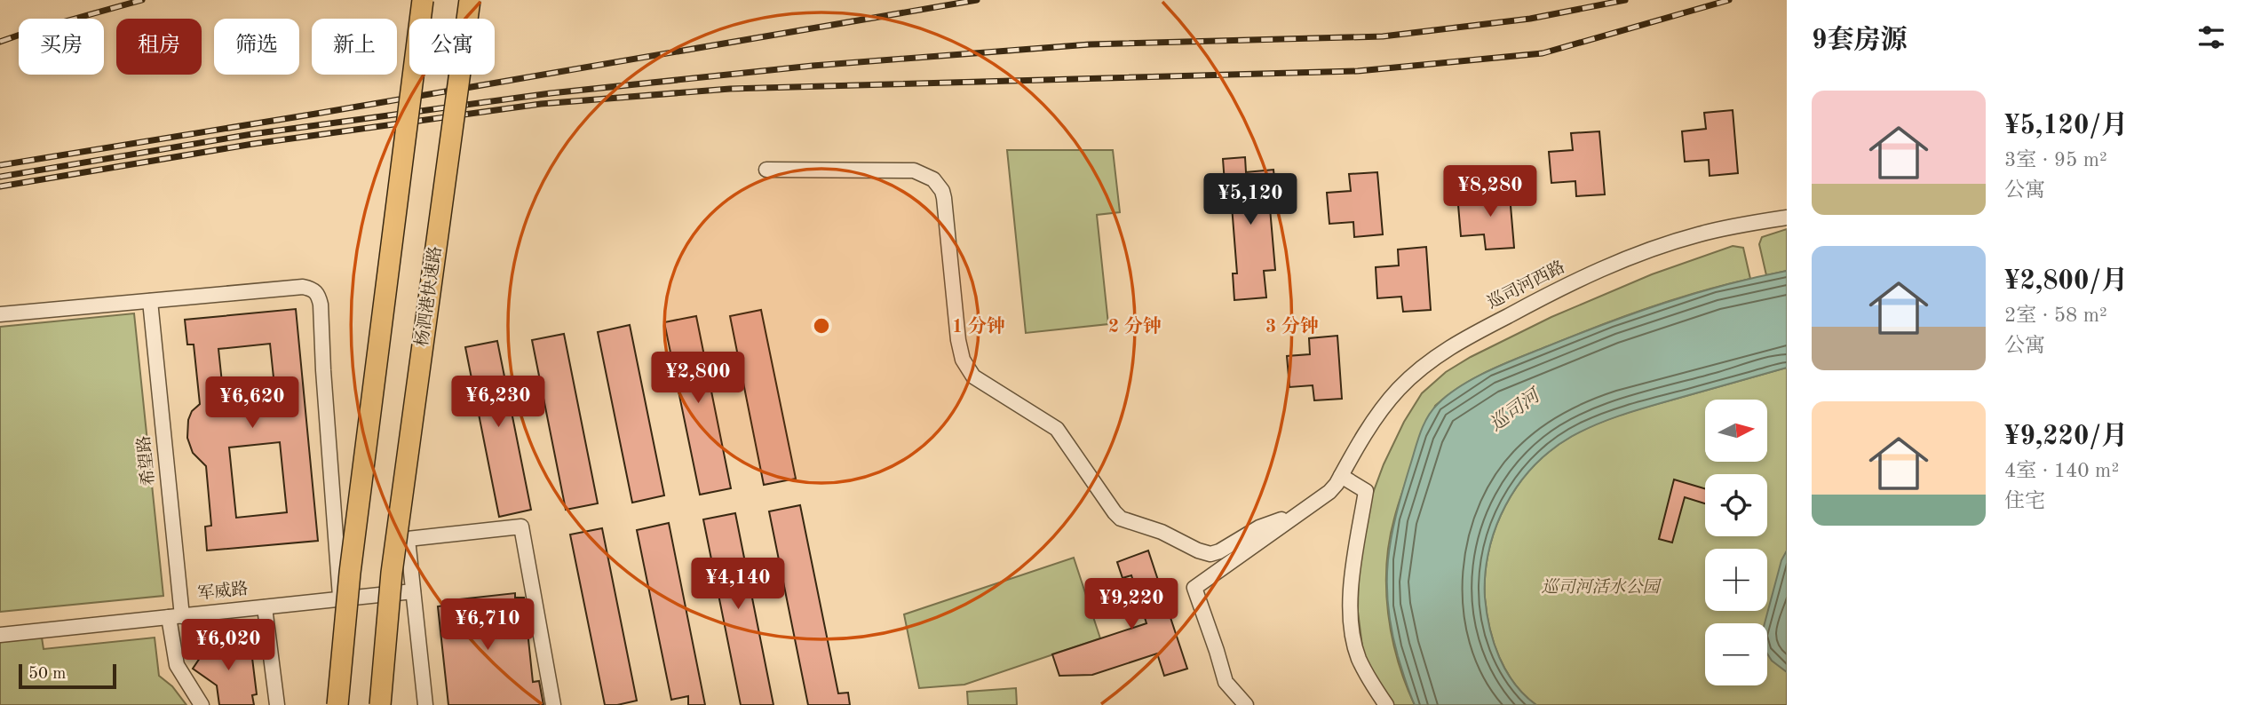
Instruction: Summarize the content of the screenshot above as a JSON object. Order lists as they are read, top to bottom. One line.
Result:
{"streets":{"highway":["杨泗港快速路"],"street":["巡司河西路","希望路","军威路"]},"crossings":[["希望路","军威路"]],"water":["巡司河"],"parks":["巡司河活水公园"],"scale_bar":"50 m","north":"right","page":{"heading":"9套房源","chip":["买房","租房","筛选","新上","公寓"],"list":[{"name":"¥5,120/月","note":"3室 · 95 m² · 公寓"},{"name":"¥2,800/月","note":"2室 · 58 m² · 公寓"},{"name":"¥9,220/月","note":"4室 · 140 m² · 住宅"}],"price":["¥8,280","¥5,120","¥2,800","¥6,230","¥6,620","¥4,140","¥9,220","¥6,710","¥6,020"],"map_buttons":["+","−"],"scale":"50 m"},"rings":["1 分钟","2 分钟","3 分钟"]}
